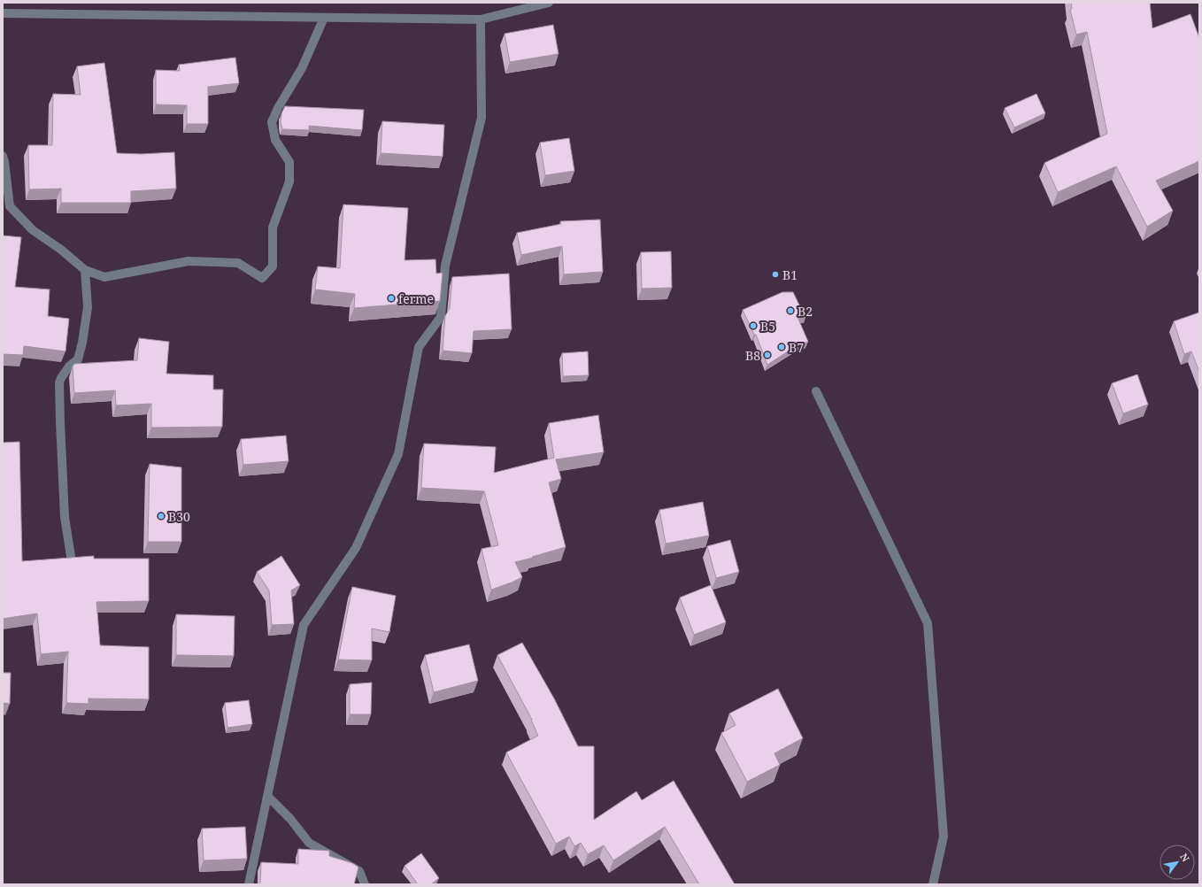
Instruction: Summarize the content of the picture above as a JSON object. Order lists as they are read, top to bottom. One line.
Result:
{"places":["B1","ferme","B2","B5","B7","B8","B30"],"north":"top right"}
